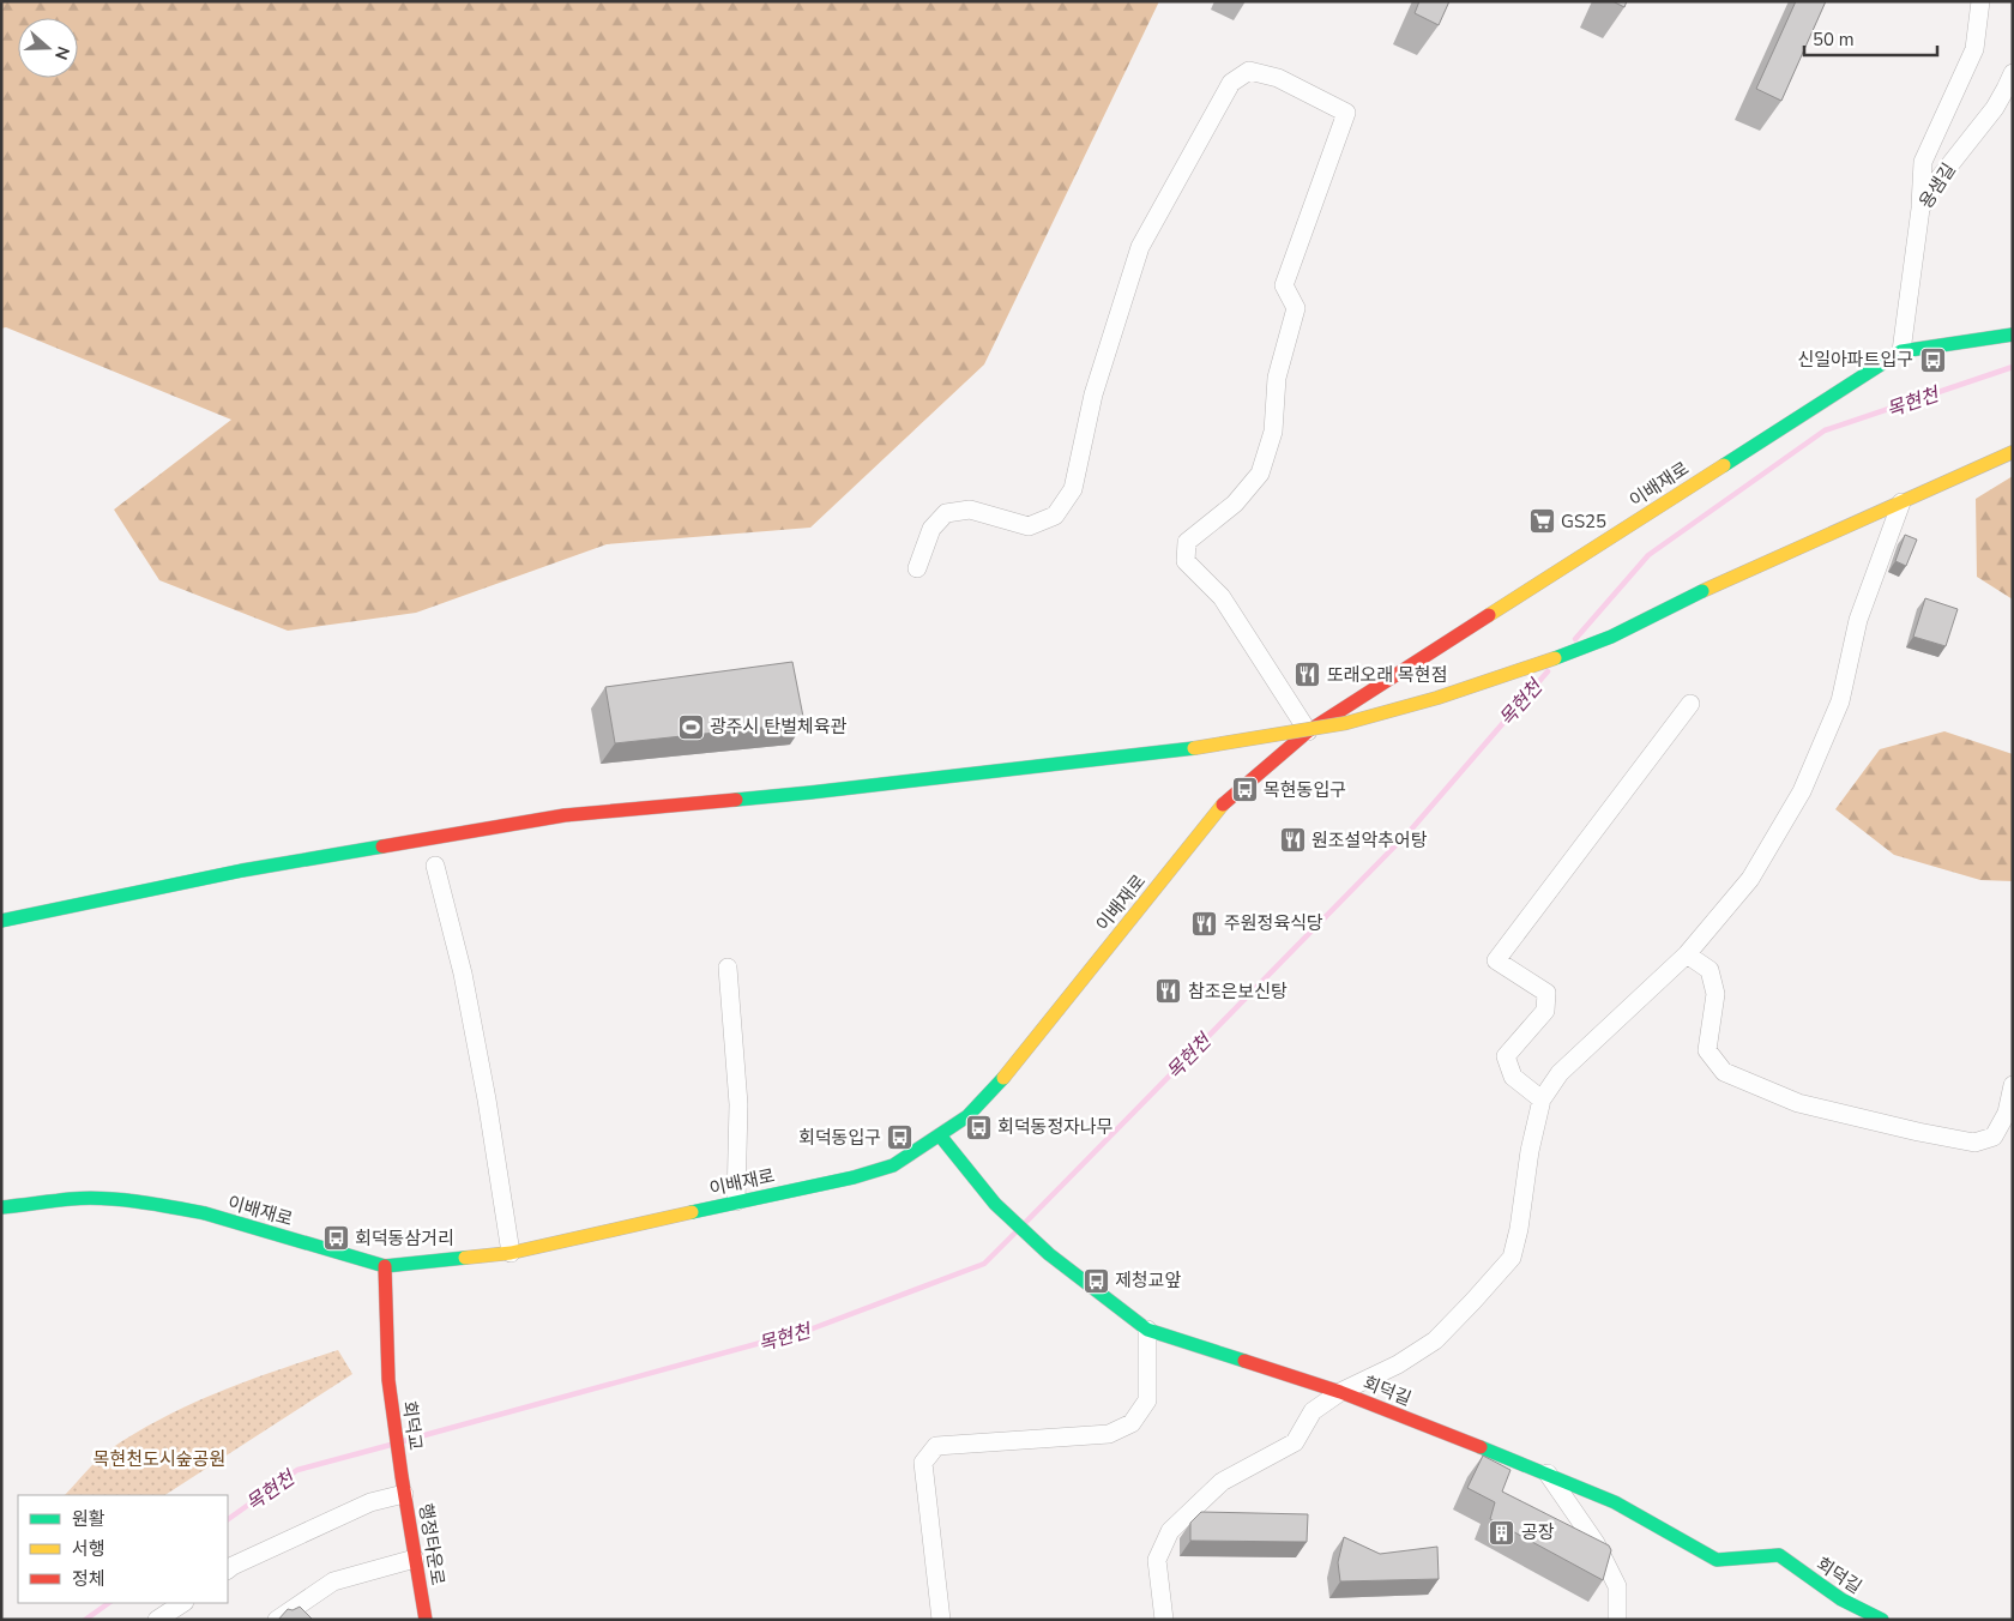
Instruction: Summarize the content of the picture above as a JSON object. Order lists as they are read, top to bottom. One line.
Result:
{"streets":{"street":["용샘길","이배재로","회덕길","회덕교","행정타운로"]},"crossings":[["용샘길","이배재로"],["이배재로","회덕길"],["이배재로","회덕교"],["회덕교","행정타운로"]],"water":["목현천"],"parks":["목현천도시숲공원"],"places":{"bus stop":["신일아파트입구","목현동입구","회덕동정자나무","회덕동입구","회덕동삼거리","제청교앞"],"supermarket":["GS25"],"restaurant":["또래오래 목현점","원조설악추어탕","주원정육식당","참조은보신탕"],"sports":["광주시 탄벌체육관"],"building":["공장"]},"legend":["원활","서행","정체"],"scale_bar":"50 m","north":"right"}
